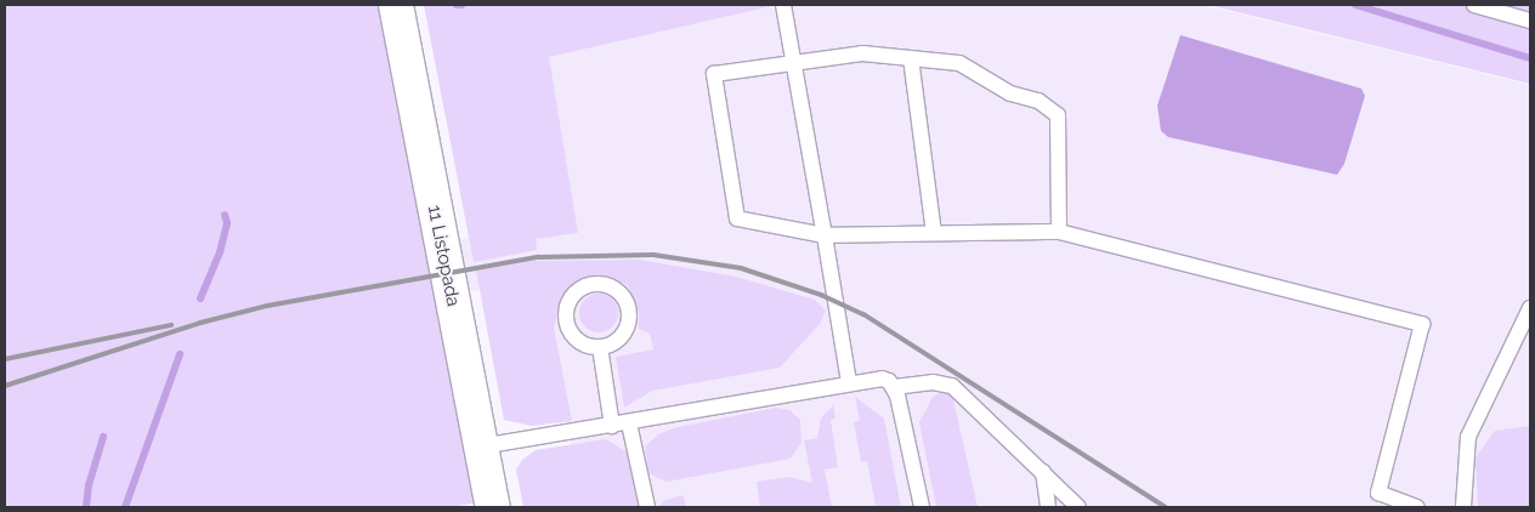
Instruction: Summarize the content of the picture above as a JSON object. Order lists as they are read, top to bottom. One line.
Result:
{"streets":{"street":["11 Listopada"]}}
